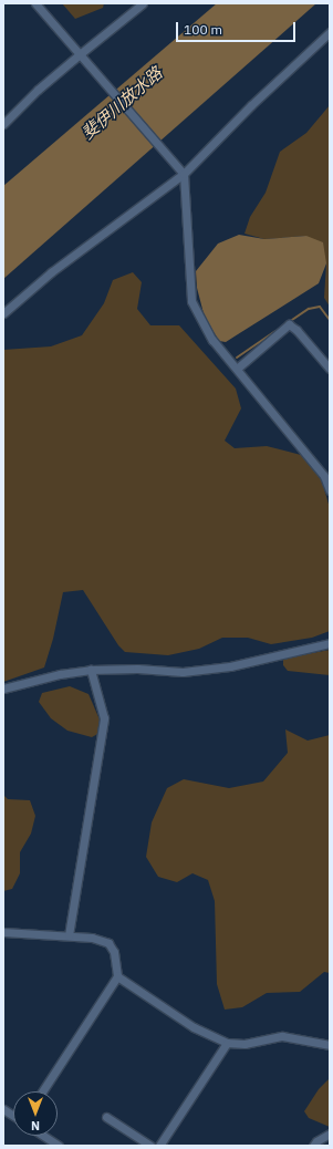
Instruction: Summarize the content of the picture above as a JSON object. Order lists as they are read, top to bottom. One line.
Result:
{"water":["斐伊川放水路"],"scale_bar":"100 m","north":"bottom"}
